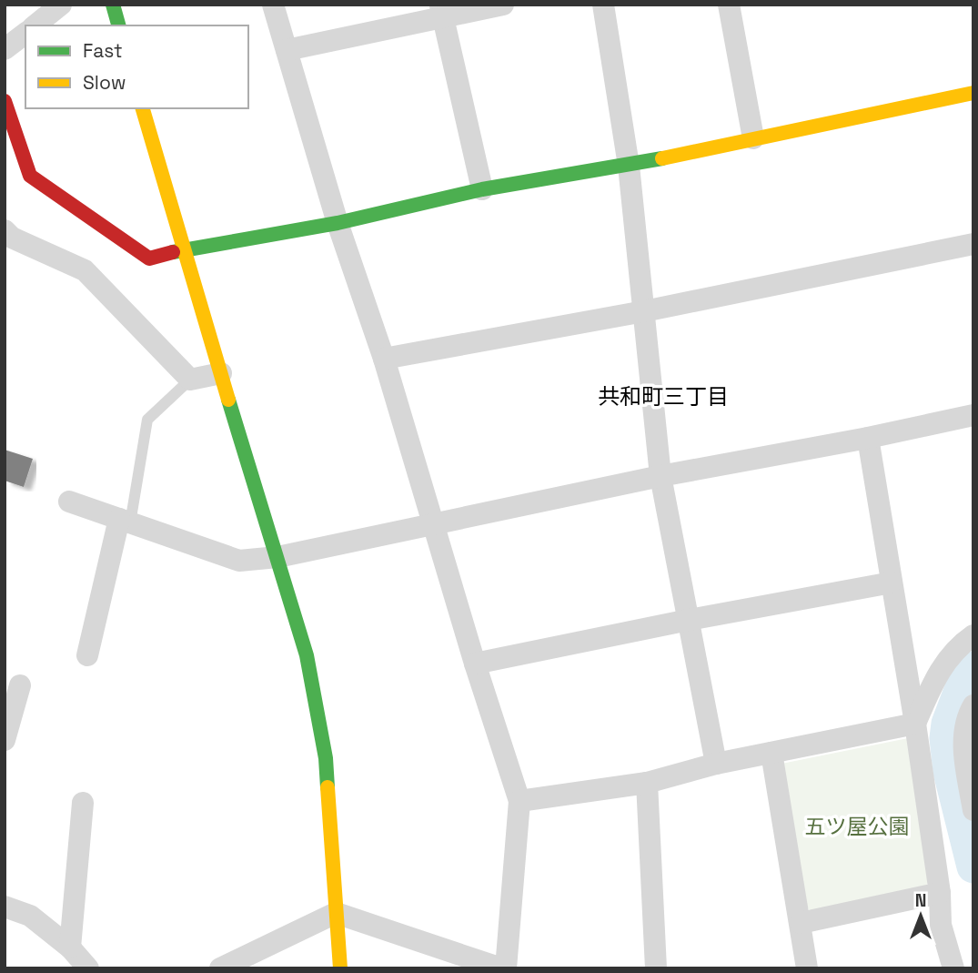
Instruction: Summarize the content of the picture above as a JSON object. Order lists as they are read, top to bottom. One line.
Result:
{"districts":["共和町三丁目"],"parks":["五ツ屋公園"],"legend":["Fast","Slow"],"north":"top"}
